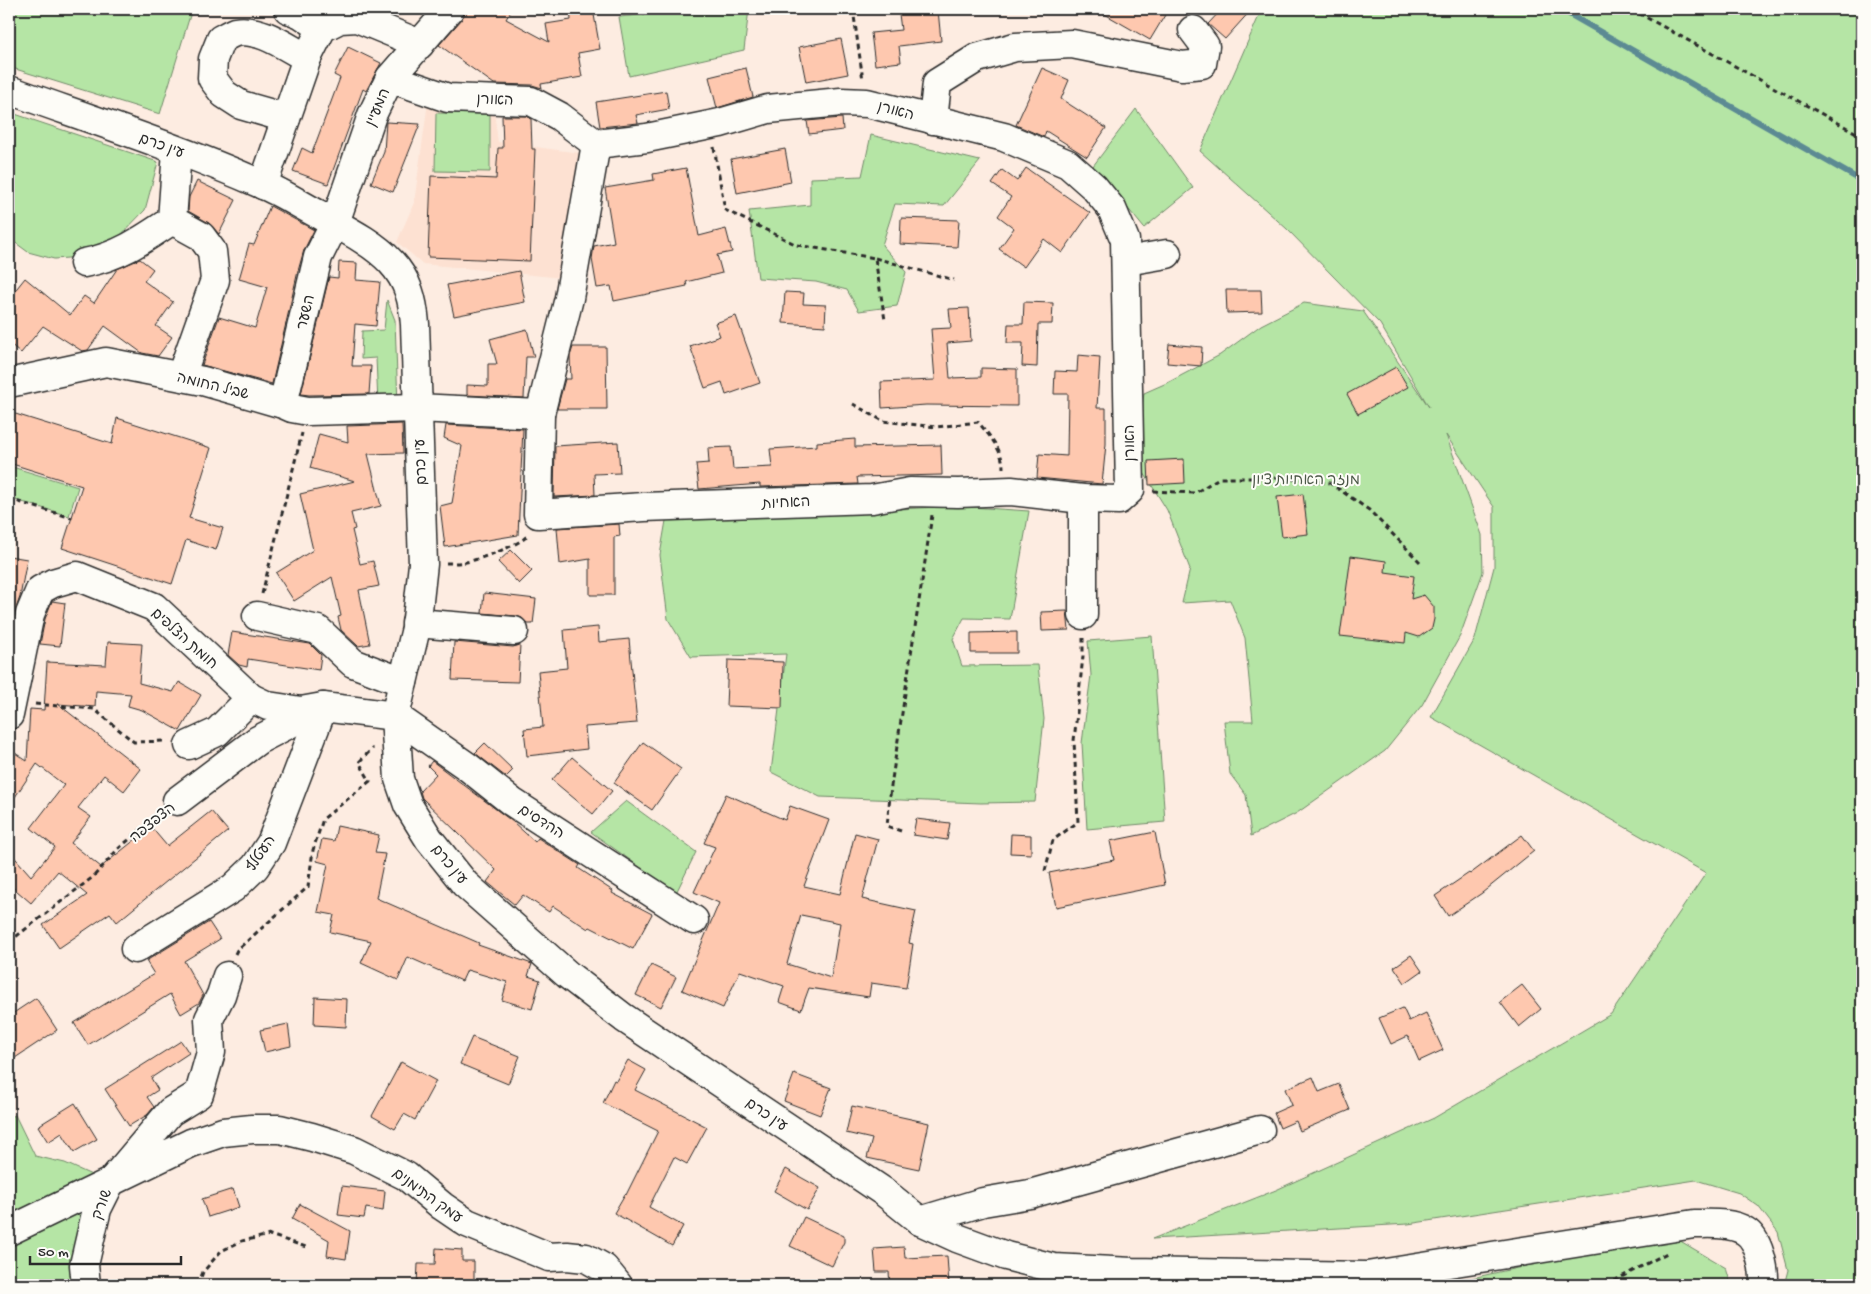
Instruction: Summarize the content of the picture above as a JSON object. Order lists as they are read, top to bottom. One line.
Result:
{"streets":{"street":["האורן","המעיין","עין כרם","השער","שביל החומה","האחיות","חומת הצלפים","ההדסים","הצפצפה","העטלף","עמק התימנים","שורק"]},"crossings":[["האורן","המעיין"],["האורן","האחיות"],["המעיין","עין כרם"],["המעיין","השער"],["עין כרם","השער"],["עין כרם","שביל החומה"],["עין כרם","חומת הצלפים"],["עין כרם","ההדסים"],["השער","שביל החומה"],["חומת הצלפים","ההדסים"],["חומת הצלפים","הצפצפה"],["חומת הצלפים","העטלף"],["הצפצפה","העטלף"],["עמק התימנים","שורק"]],"parks":["מנזר האחיות ציון"],"scale_bar":"50 m"}
